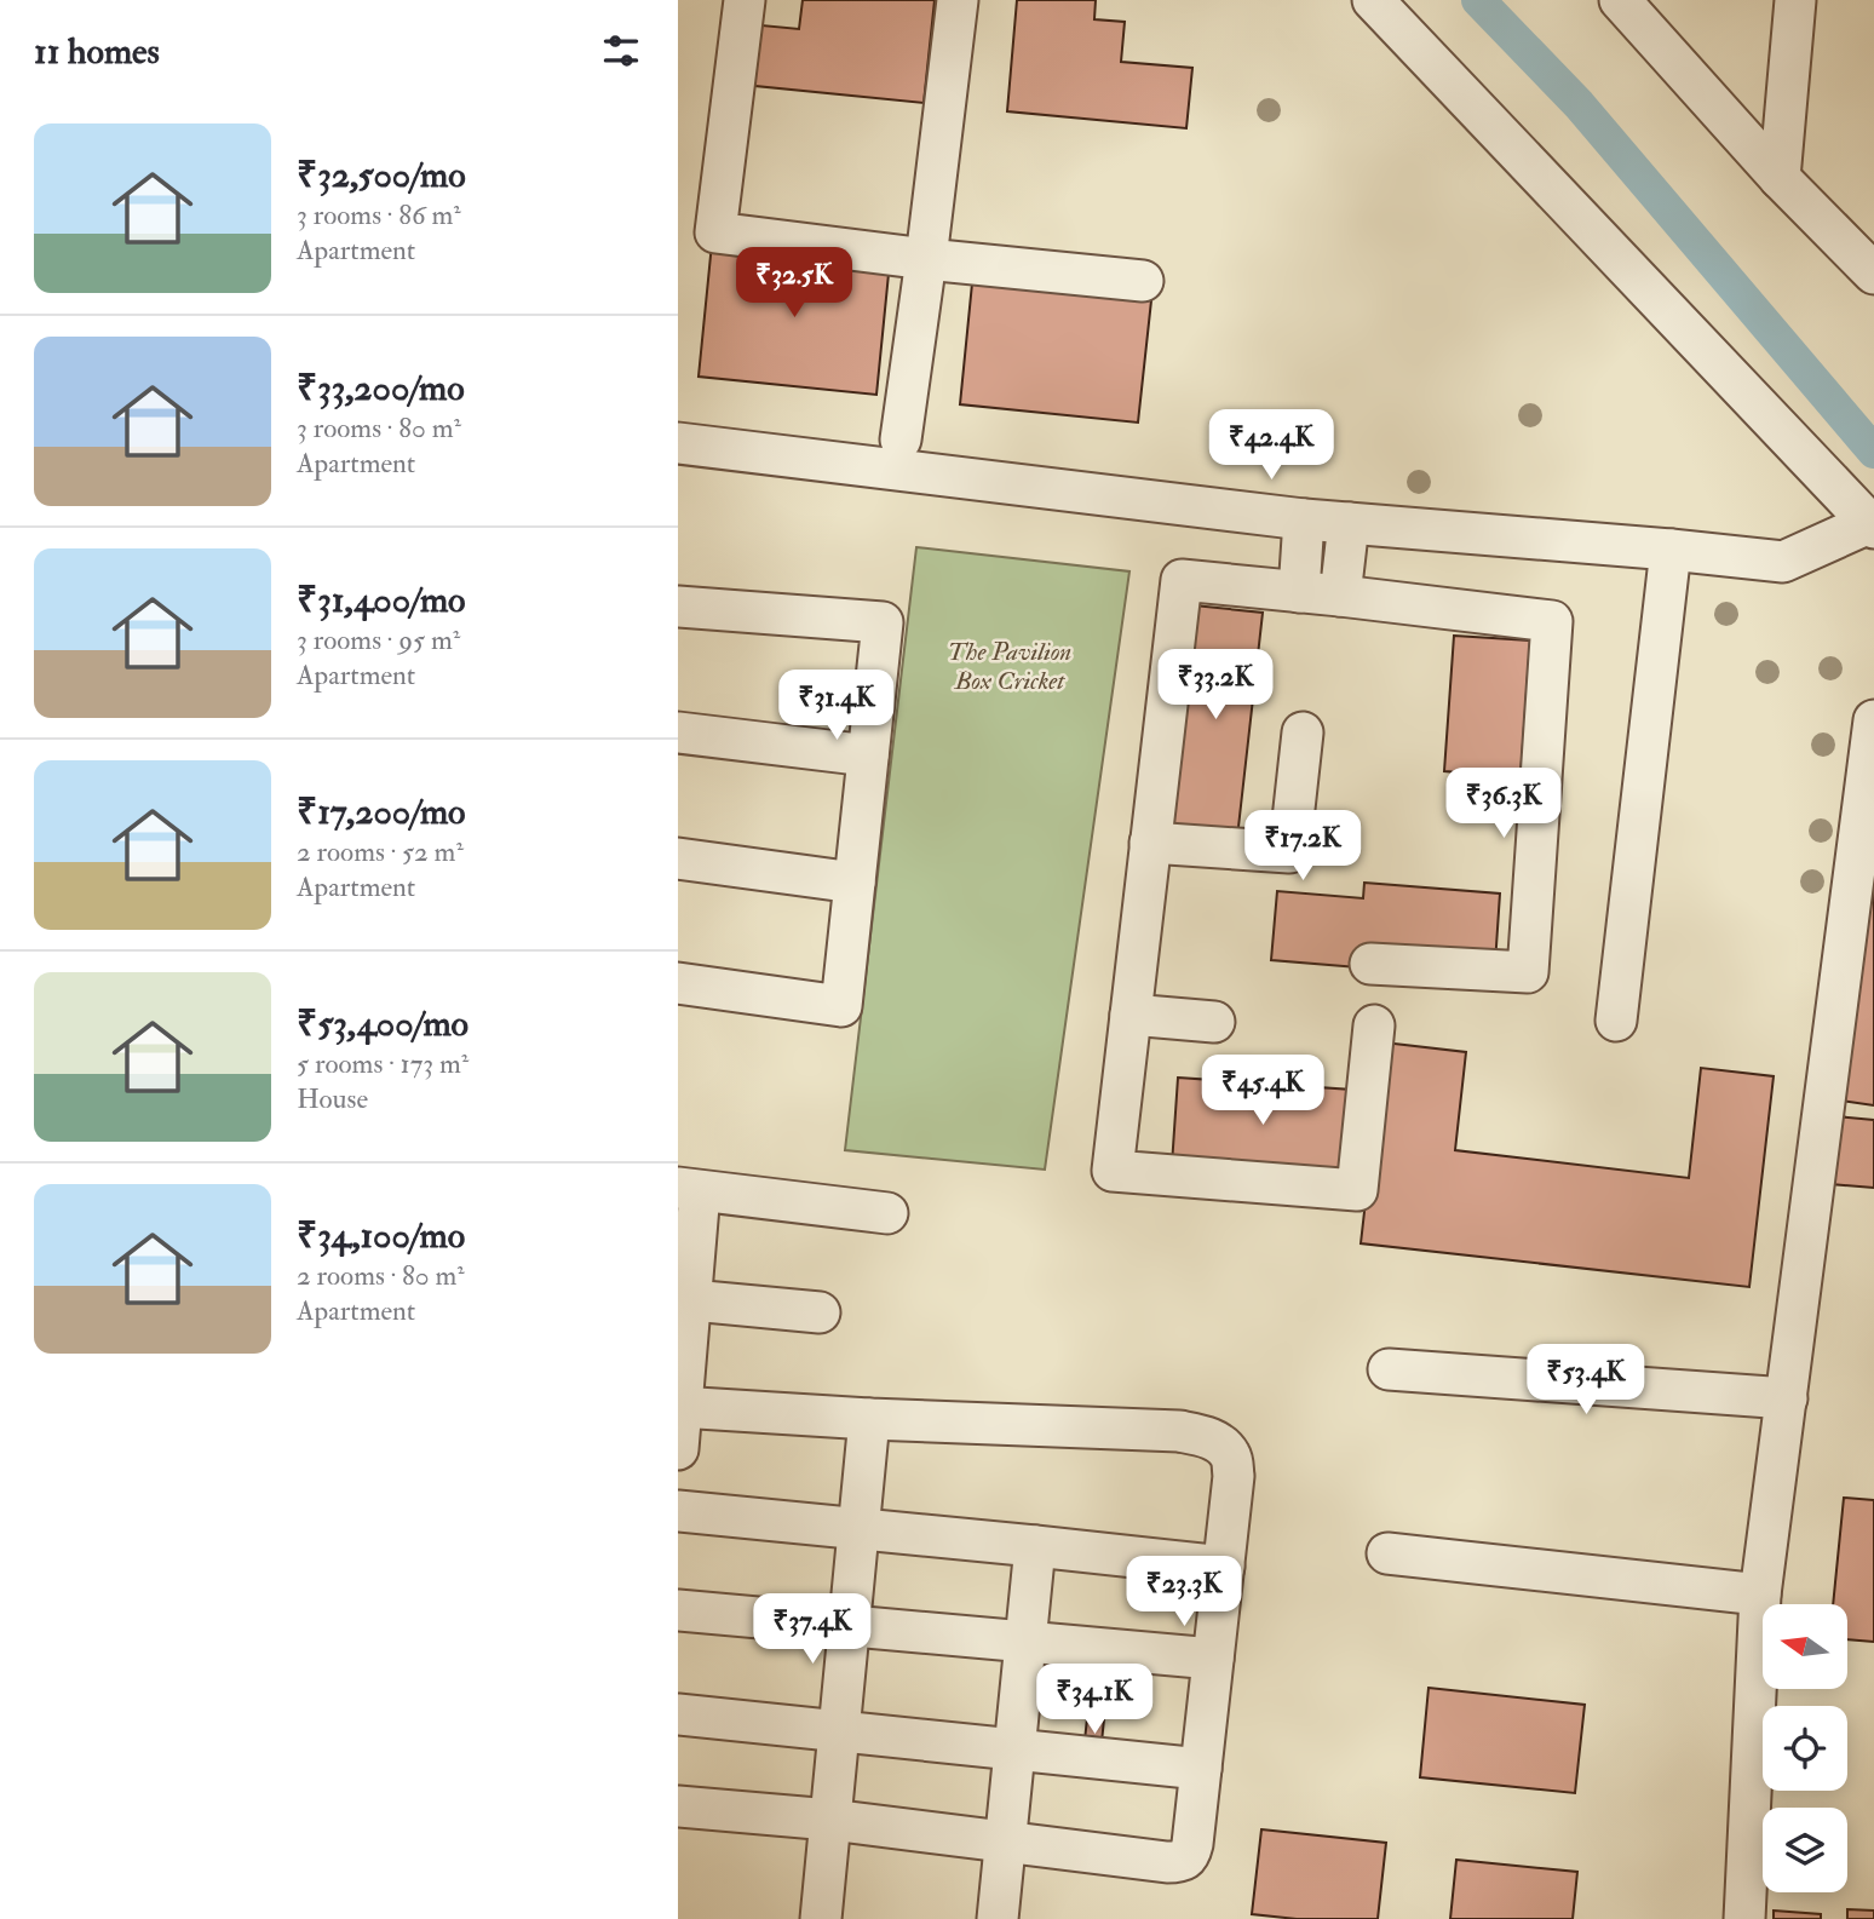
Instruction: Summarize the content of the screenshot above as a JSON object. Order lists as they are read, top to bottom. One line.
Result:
{"parks":["The Pavilion Box Cricket"],"north":"left","page":{"heading":"11 homes","list":[{"name":"₹32,500/mo","note":"3 rooms · 86 m² · Apartment"},{"name":"₹33,200/mo","note":"3 rooms · 80 m² · Apartment"},{"name":"₹31,400/mo","note":"3 rooms · 95 m² · Apartment"},{"name":"₹17,200/mo","note":"2 rooms · 52 m² · Apartment"},{"name":"₹53,400/mo","note":"5 rooms · 173 m² · House"},{"name":"₹34,100/mo","note":"2 rooms · 80 m² · Apartment"}],"price":["₹32.5K","₹42.4K","₹33.2K","₹31.4K","₹36.3K","₹17.2K","₹45.4K","₹53.4K","₹23.3K","₹37.4K","₹34.1K"]}}
